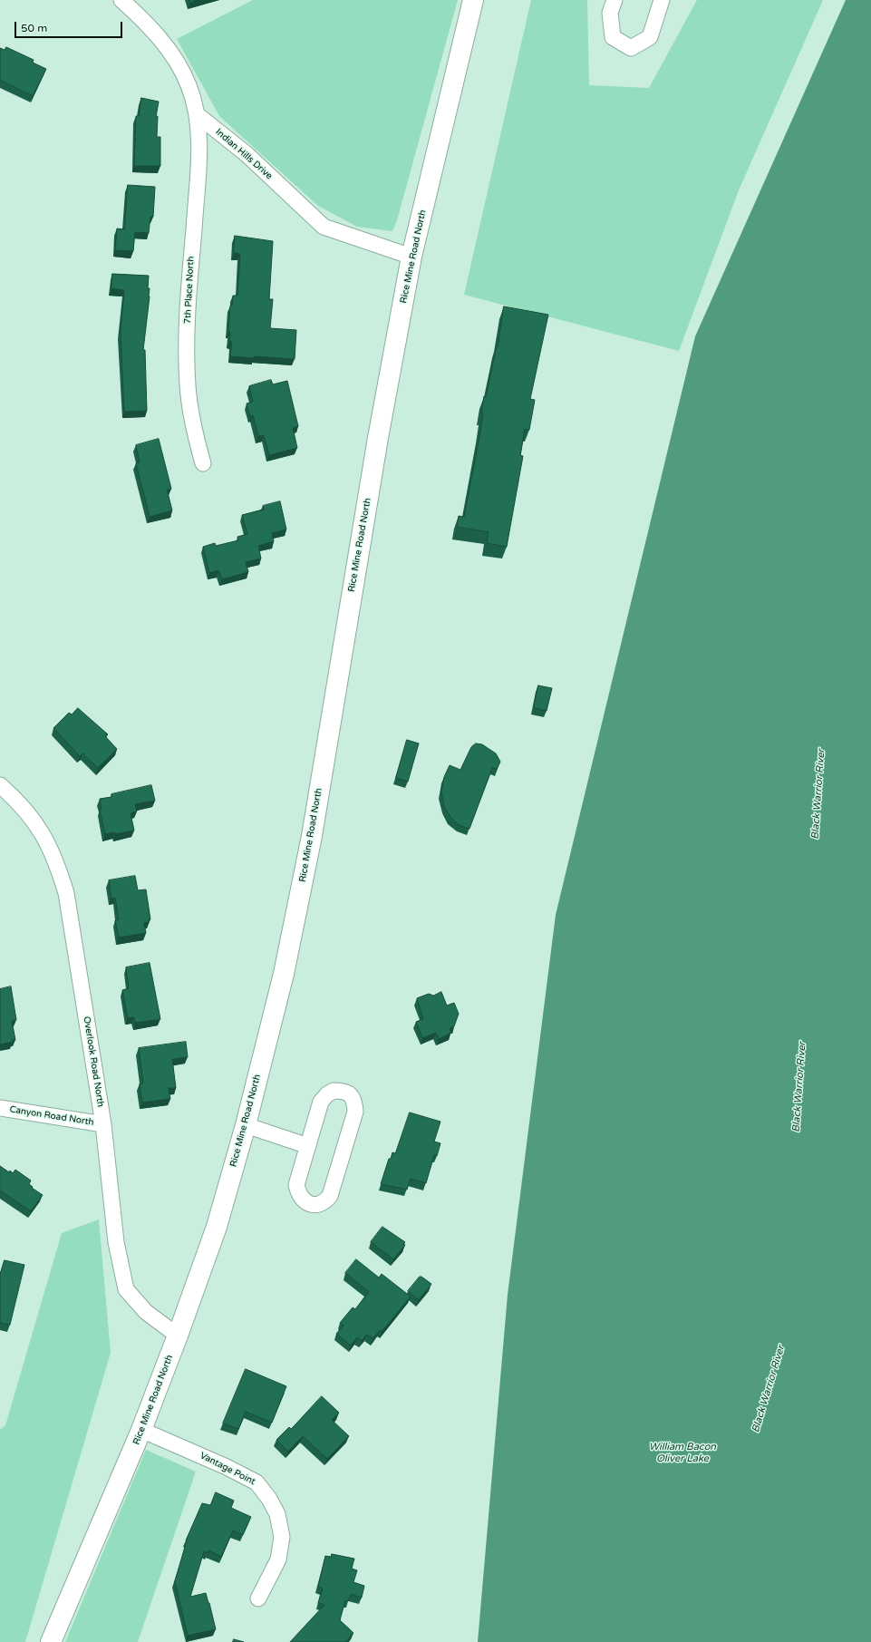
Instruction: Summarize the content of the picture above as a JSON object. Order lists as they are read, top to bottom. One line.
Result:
{"streets":{"main road":["Rice Mine Road North"],"street":["Indian Hills Drive","7th Place North","Overlook Road North","Canyon Road North","Vantage Point"]},"crossings":[["Indian Hills Drive","Rice Mine Road North"],["Indian Hills Drive","7th Place North"],["Rice Mine Road North","Overlook Road North"],["Rice Mine Road North","Vantage Point"],["Overlook Road North","Canyon Road North"]],"water":["Black Warrior River","William Bacon Oliver Lake"],"scale_bar":"50 m"}
